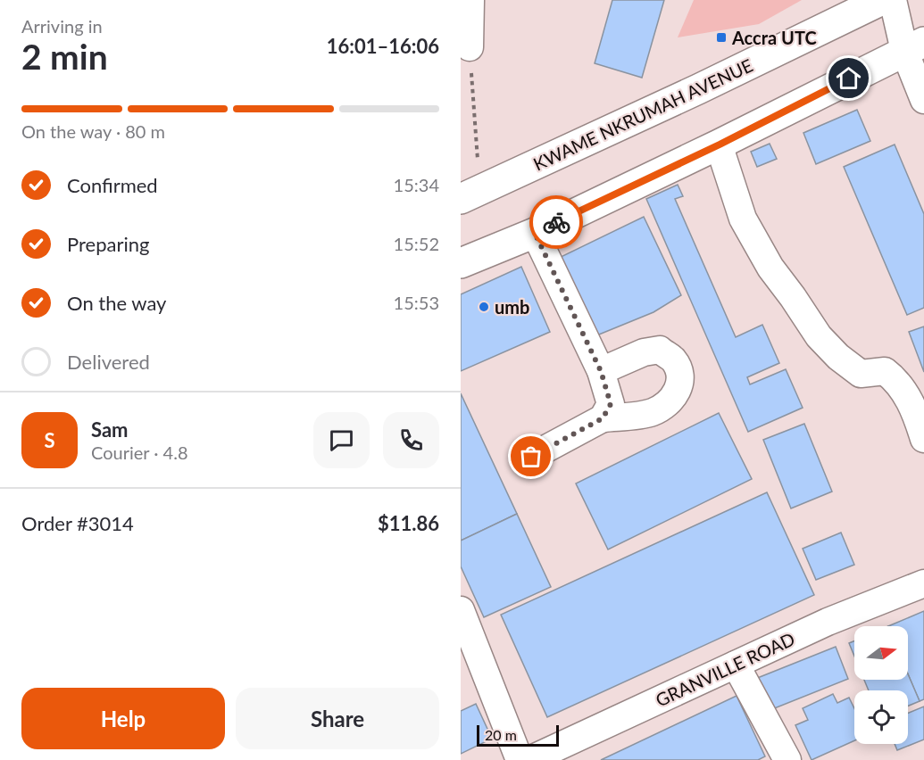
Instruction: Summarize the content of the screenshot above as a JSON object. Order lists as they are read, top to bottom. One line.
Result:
{"streets":{"main road":["KWAME NKRUMAH AVENUE"],"street":["GRANVILLE ROAD"]},"places":{"transit":["Accra UTC"],"other":["umb"]},"scale_bar":"20 m","north":"right","page":{"heading":["2 min","Arriving in","16:01–16:06"],"panel":["Sam","Courier · 4.8","Order #3014","$11.86"],"bar":"On the way · 80 m","list":[["Confirmed","15:34"],["Preparing","15:52"],["On the way","15:53"],"Delivered"],"round":"S","buttons":["Help","Share"],"scale":"20 m"}}
